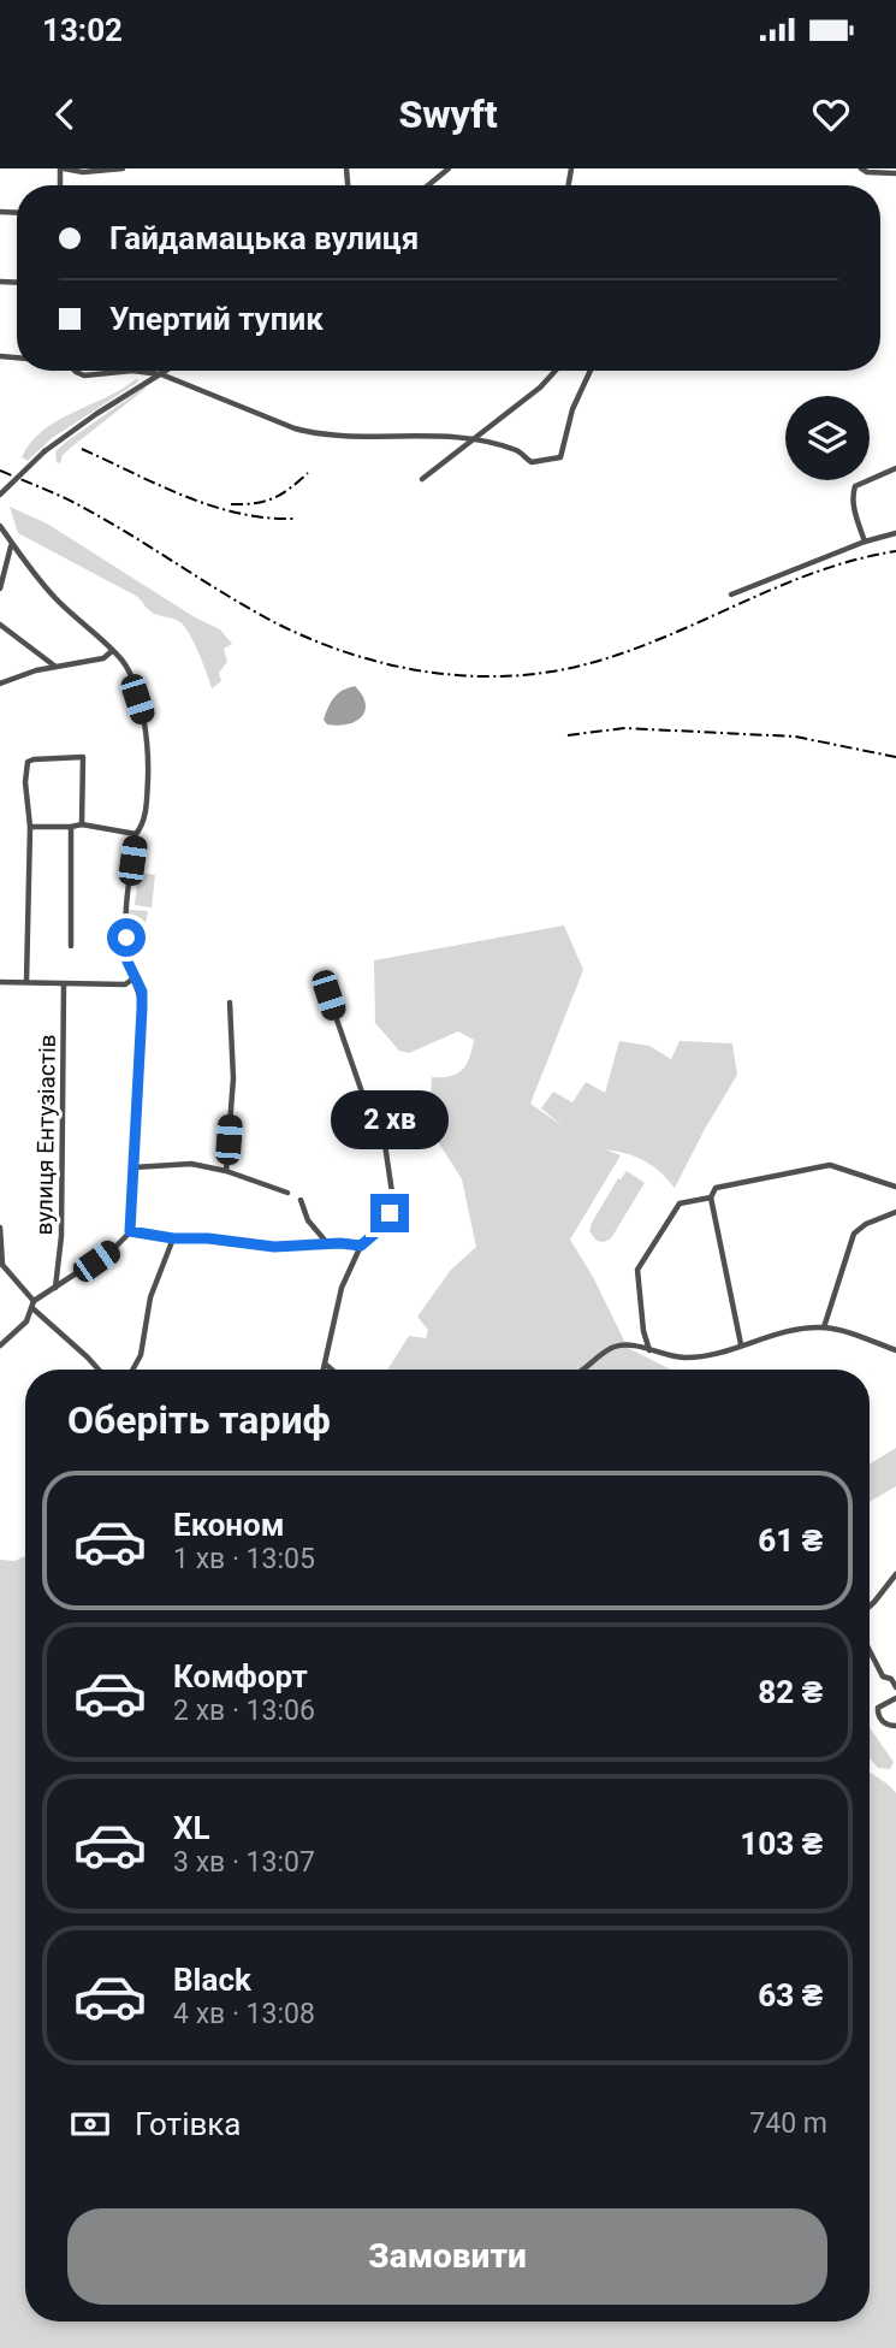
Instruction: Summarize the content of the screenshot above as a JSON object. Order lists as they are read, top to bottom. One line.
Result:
{"streets":{"street":["вулиця Ентузіастів"]},"page":{"status":"13:02","header":"Swyft","banner":["Гайдамацька вулиця","Упертий тупик"],"bubble":"2 хв","heading":"Оберіть тариф","list":[{"name":"Економ","note":"1 хв · 13:05","value":"61 ₴"},{"name":"Комфорт","note":"2 хв · 13:06","value":"82 ₴"},{"name":"XL","note":"3 хв · 13:07","value":"103 ₴"},{"name":"Black","note":"4 хв · 13:08","value":"63 ₴"}],"pay":["Готівка","740 m"],"buttons":"Замовити"}}
